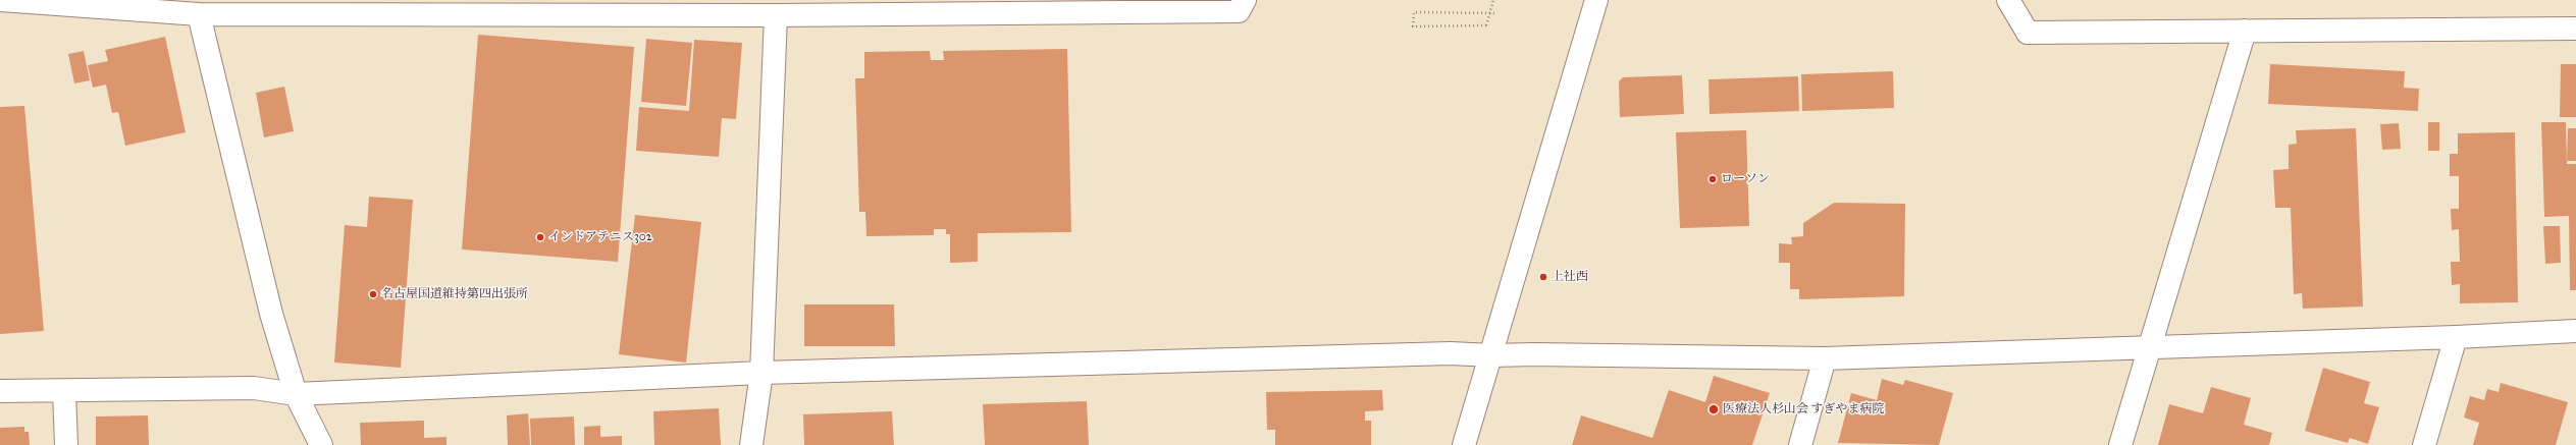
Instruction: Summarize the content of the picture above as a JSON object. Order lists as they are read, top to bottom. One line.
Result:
{"places":["ローソン","インドアテニス302","上社西","名古屋国道維持第四出張所","医療法人杉山会 すぎやま病院"]}
